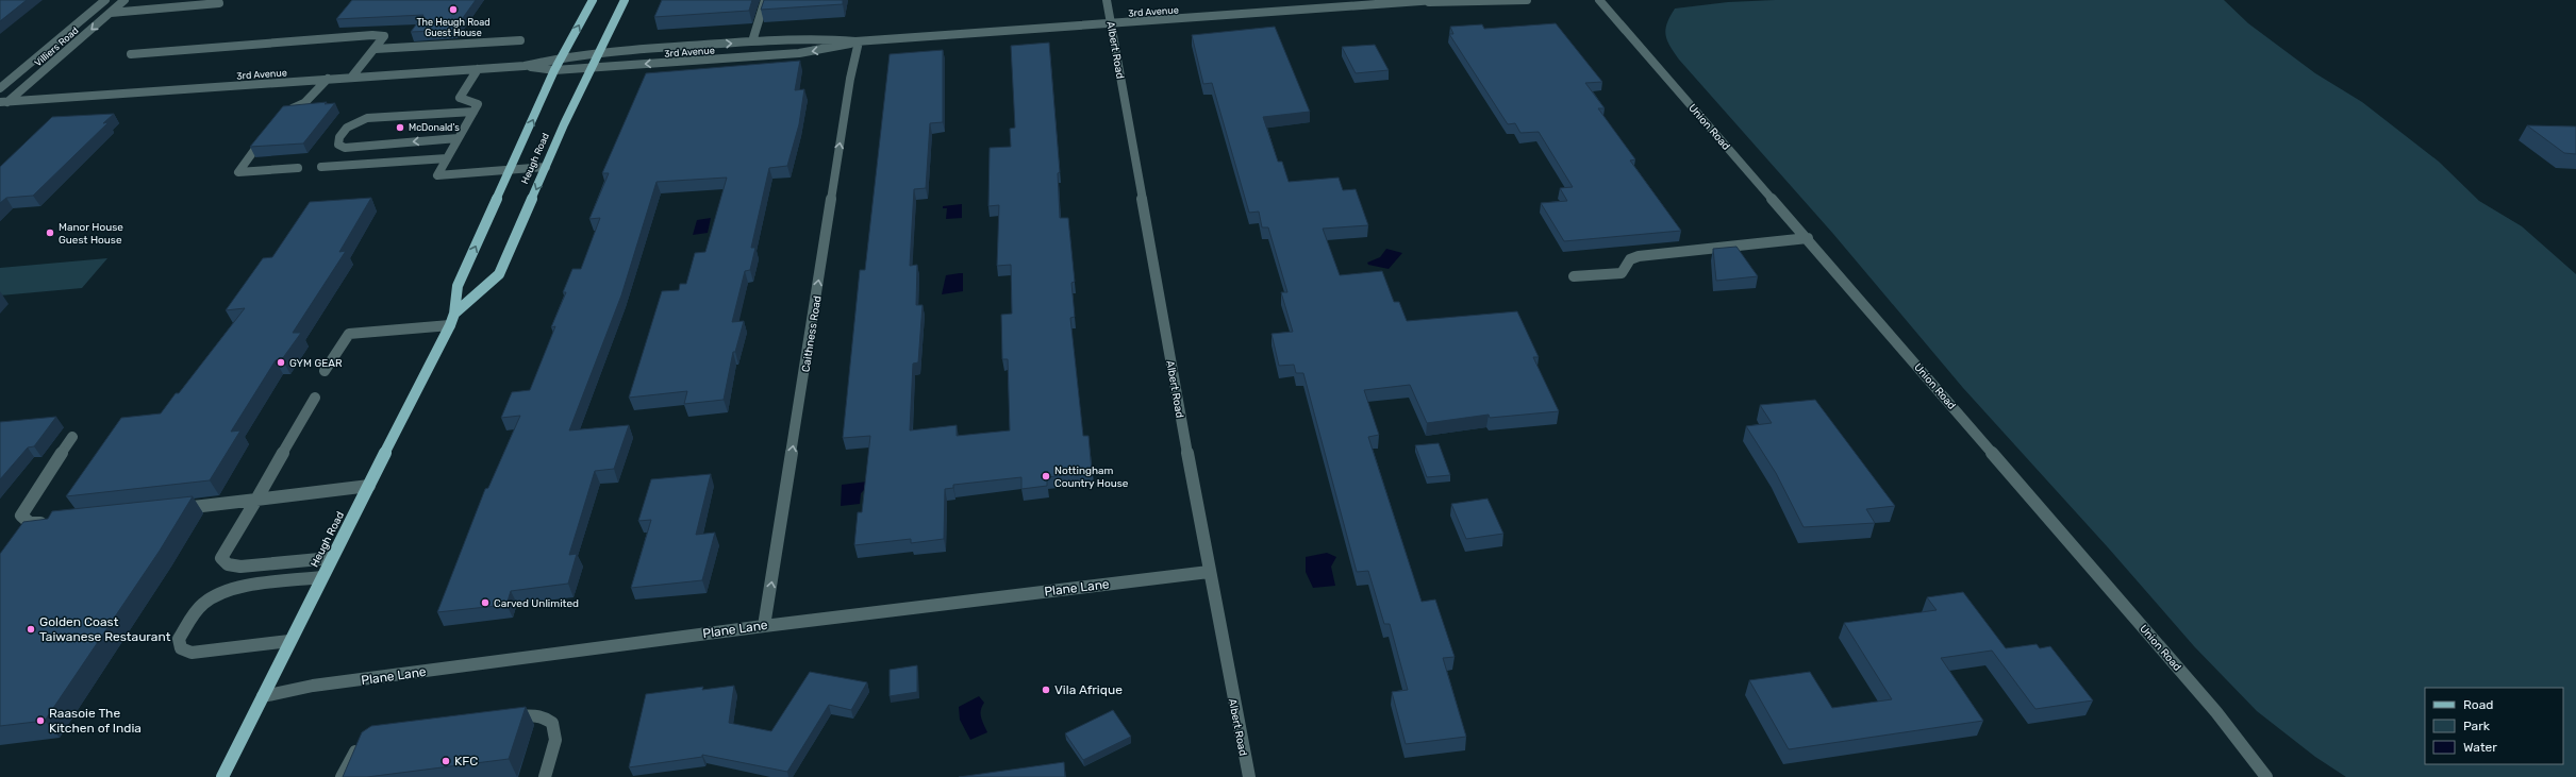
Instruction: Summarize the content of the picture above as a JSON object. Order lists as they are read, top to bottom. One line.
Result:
{"streets":{"main road":["Heugh Road"],"street":["3rd Avenue","Villiers Road","Albert Road","Union Road","Caithness Road","Plane Lane"]},"crossings":[["3rd Avenue","Villiers Road"],["3rd Avenue","Albert Road"],["3rd Avenue","Heugh Road"],["3rd Avenue","Caithness Road"],["Albert Road","Plane Lane"],["Heugh Road","Plane Lane"],["Caithness Road","Plane Lane"]],"one_way":["Caithness Road"],"places":["The Heugh Road Guest House","McDonald's","Manor House Guest House","GYM GEAR","Nottingham Country House","Carved Unlimited","Golden Coast Taiwanese Restaurant","Vila Afrique","Raasoie The Kitchen of India","KFC"],"legend":["Road","Park","Water"]}
